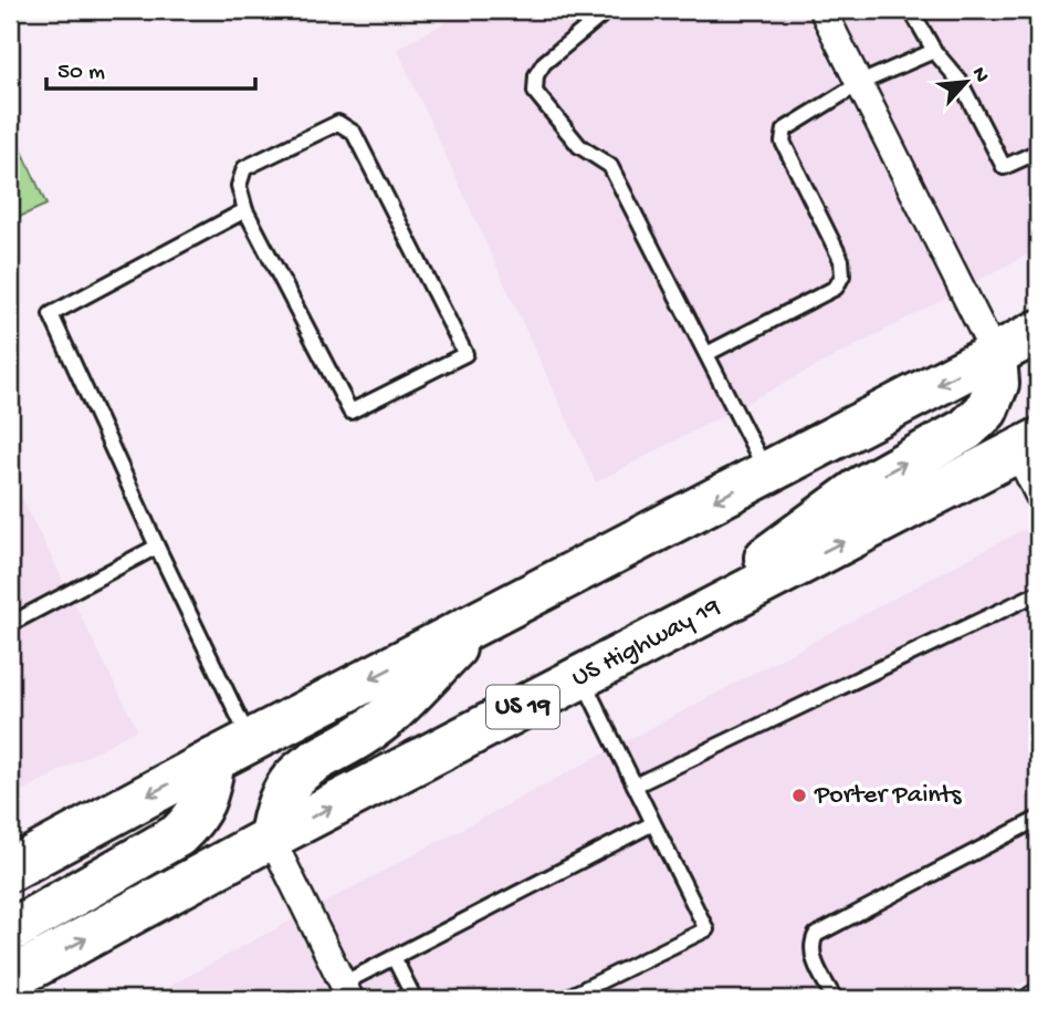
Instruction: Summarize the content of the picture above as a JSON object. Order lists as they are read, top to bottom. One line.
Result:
{"streets":{"highway":["US Highway 19","US 19"]},"places":["Porter Paints"],"scale_bar":"50 m","north":"top right"}
